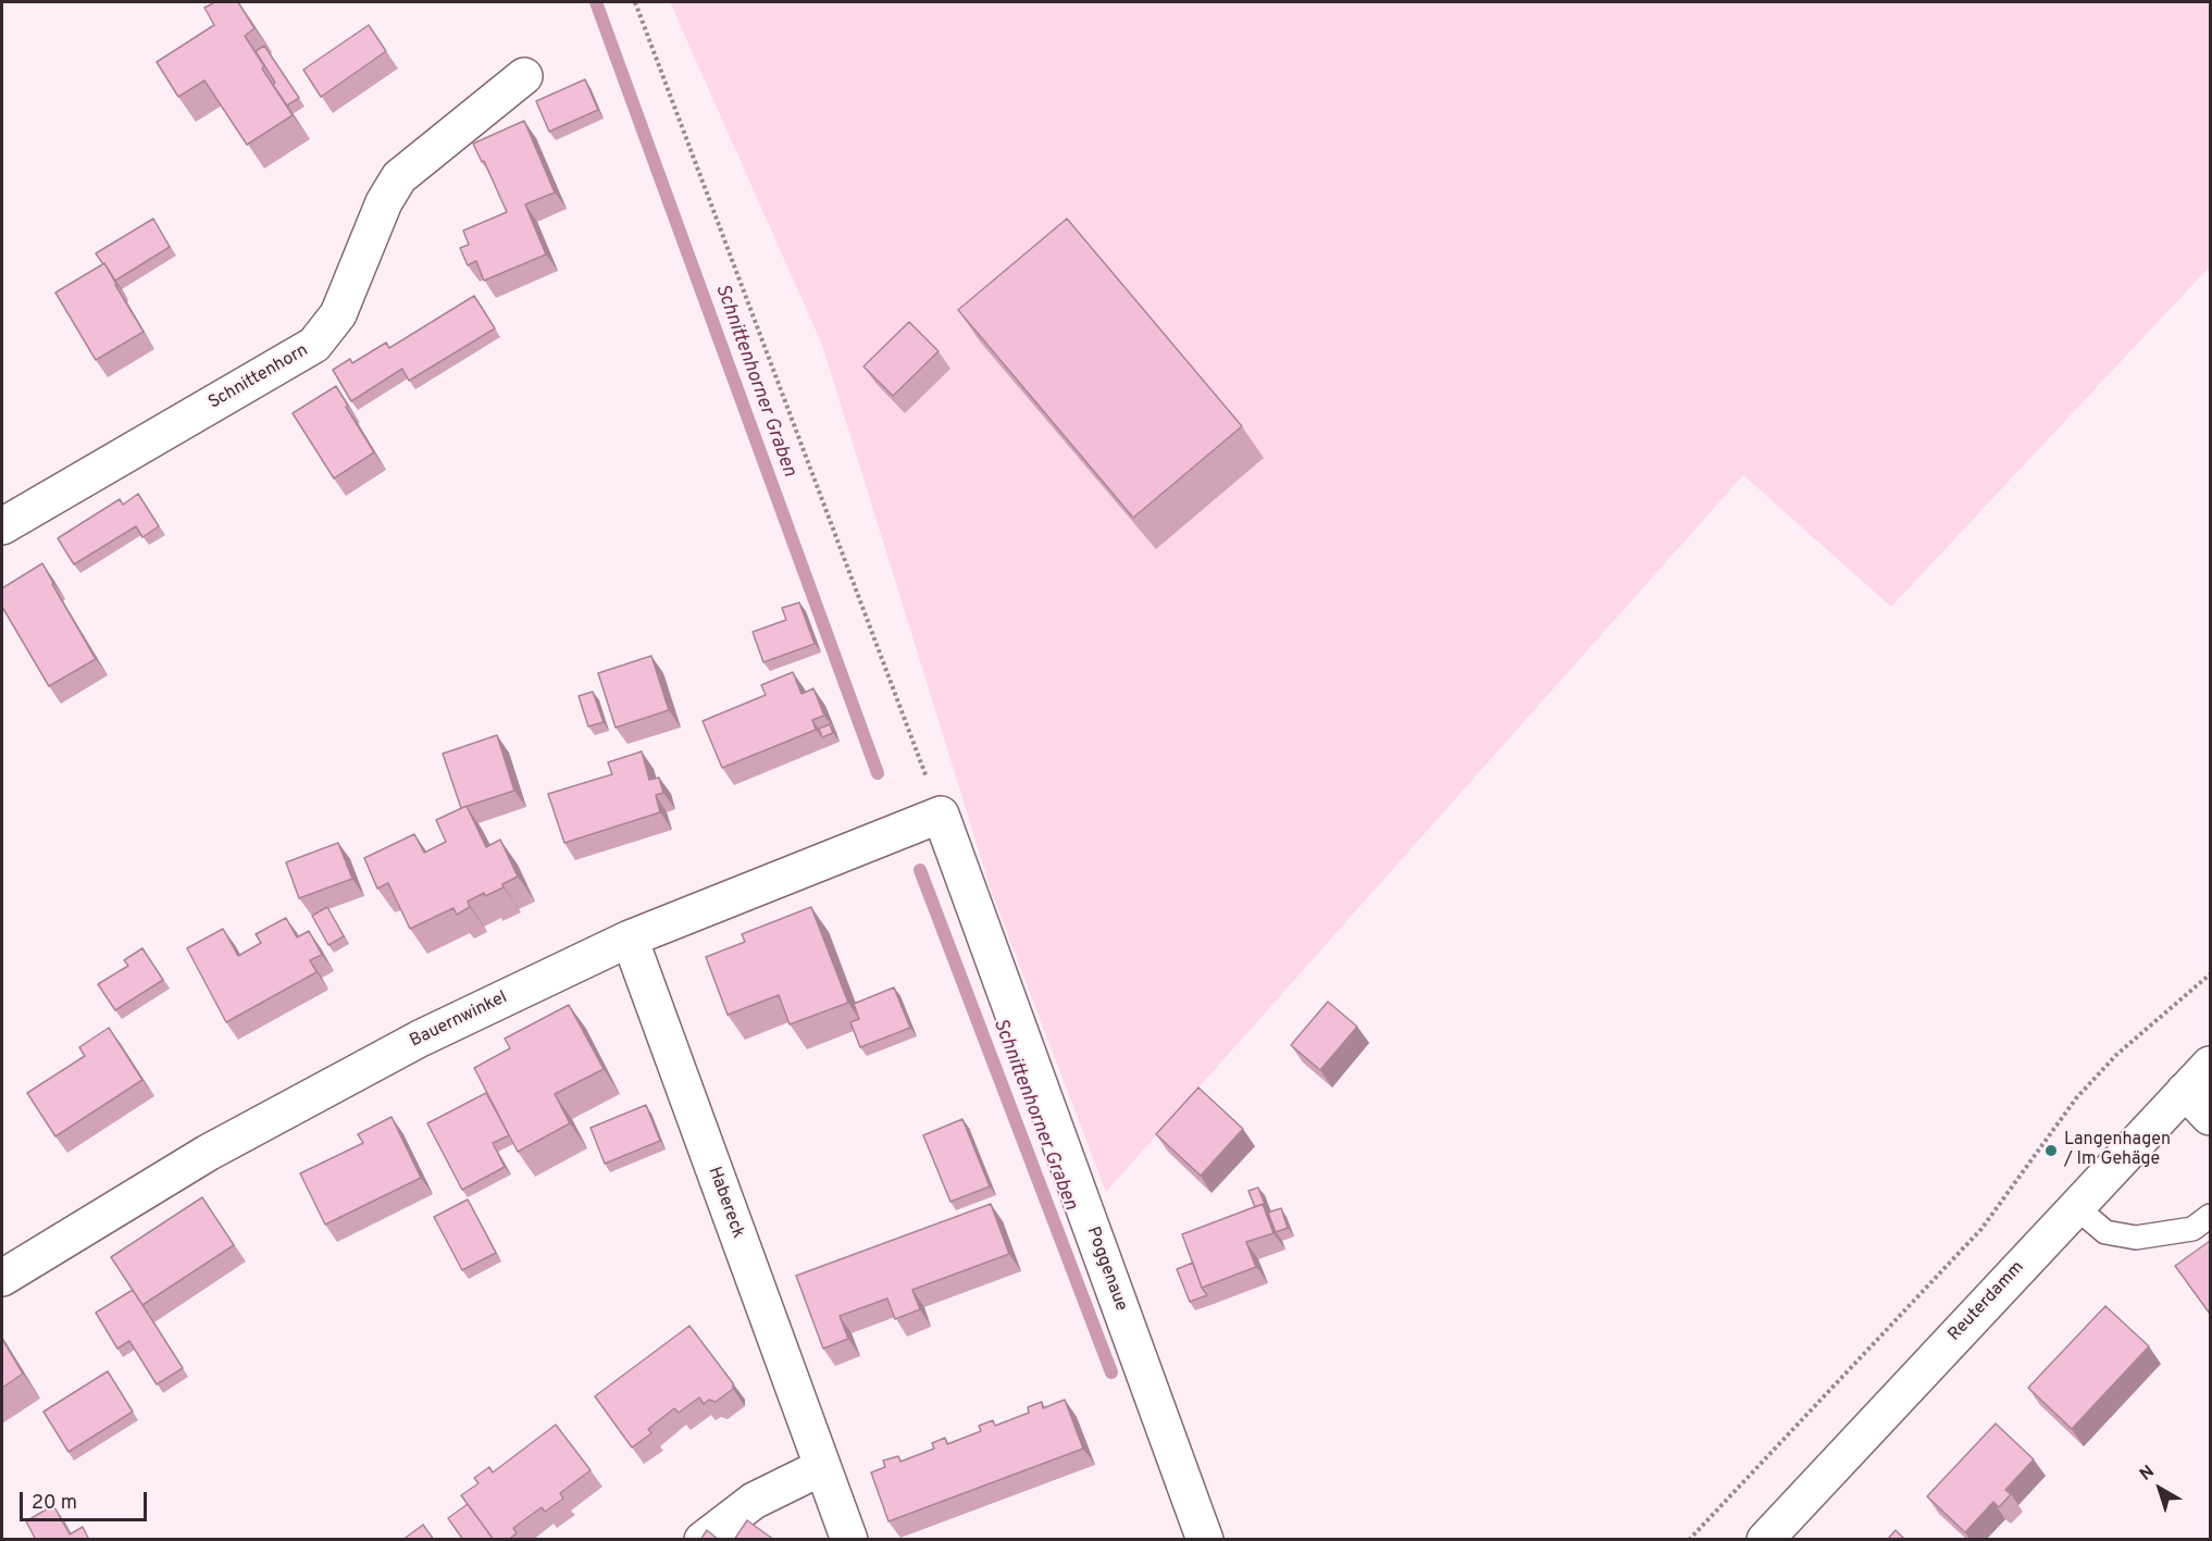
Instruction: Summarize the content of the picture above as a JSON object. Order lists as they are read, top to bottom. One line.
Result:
{"streets":{"street":["Schnittenhorn","Bauernwinkel","Habereck","Poggenaue","Reuterdamm"]},"crossings":[["Bauernwinkel","Habereck"],["Bauernwinkel","Poggenaue"]],"water":["Schnittenhorner Graben"],"places":["Langenhagen / Im Gehäge"],"scale_bar":"20 m","north":"top left"}
